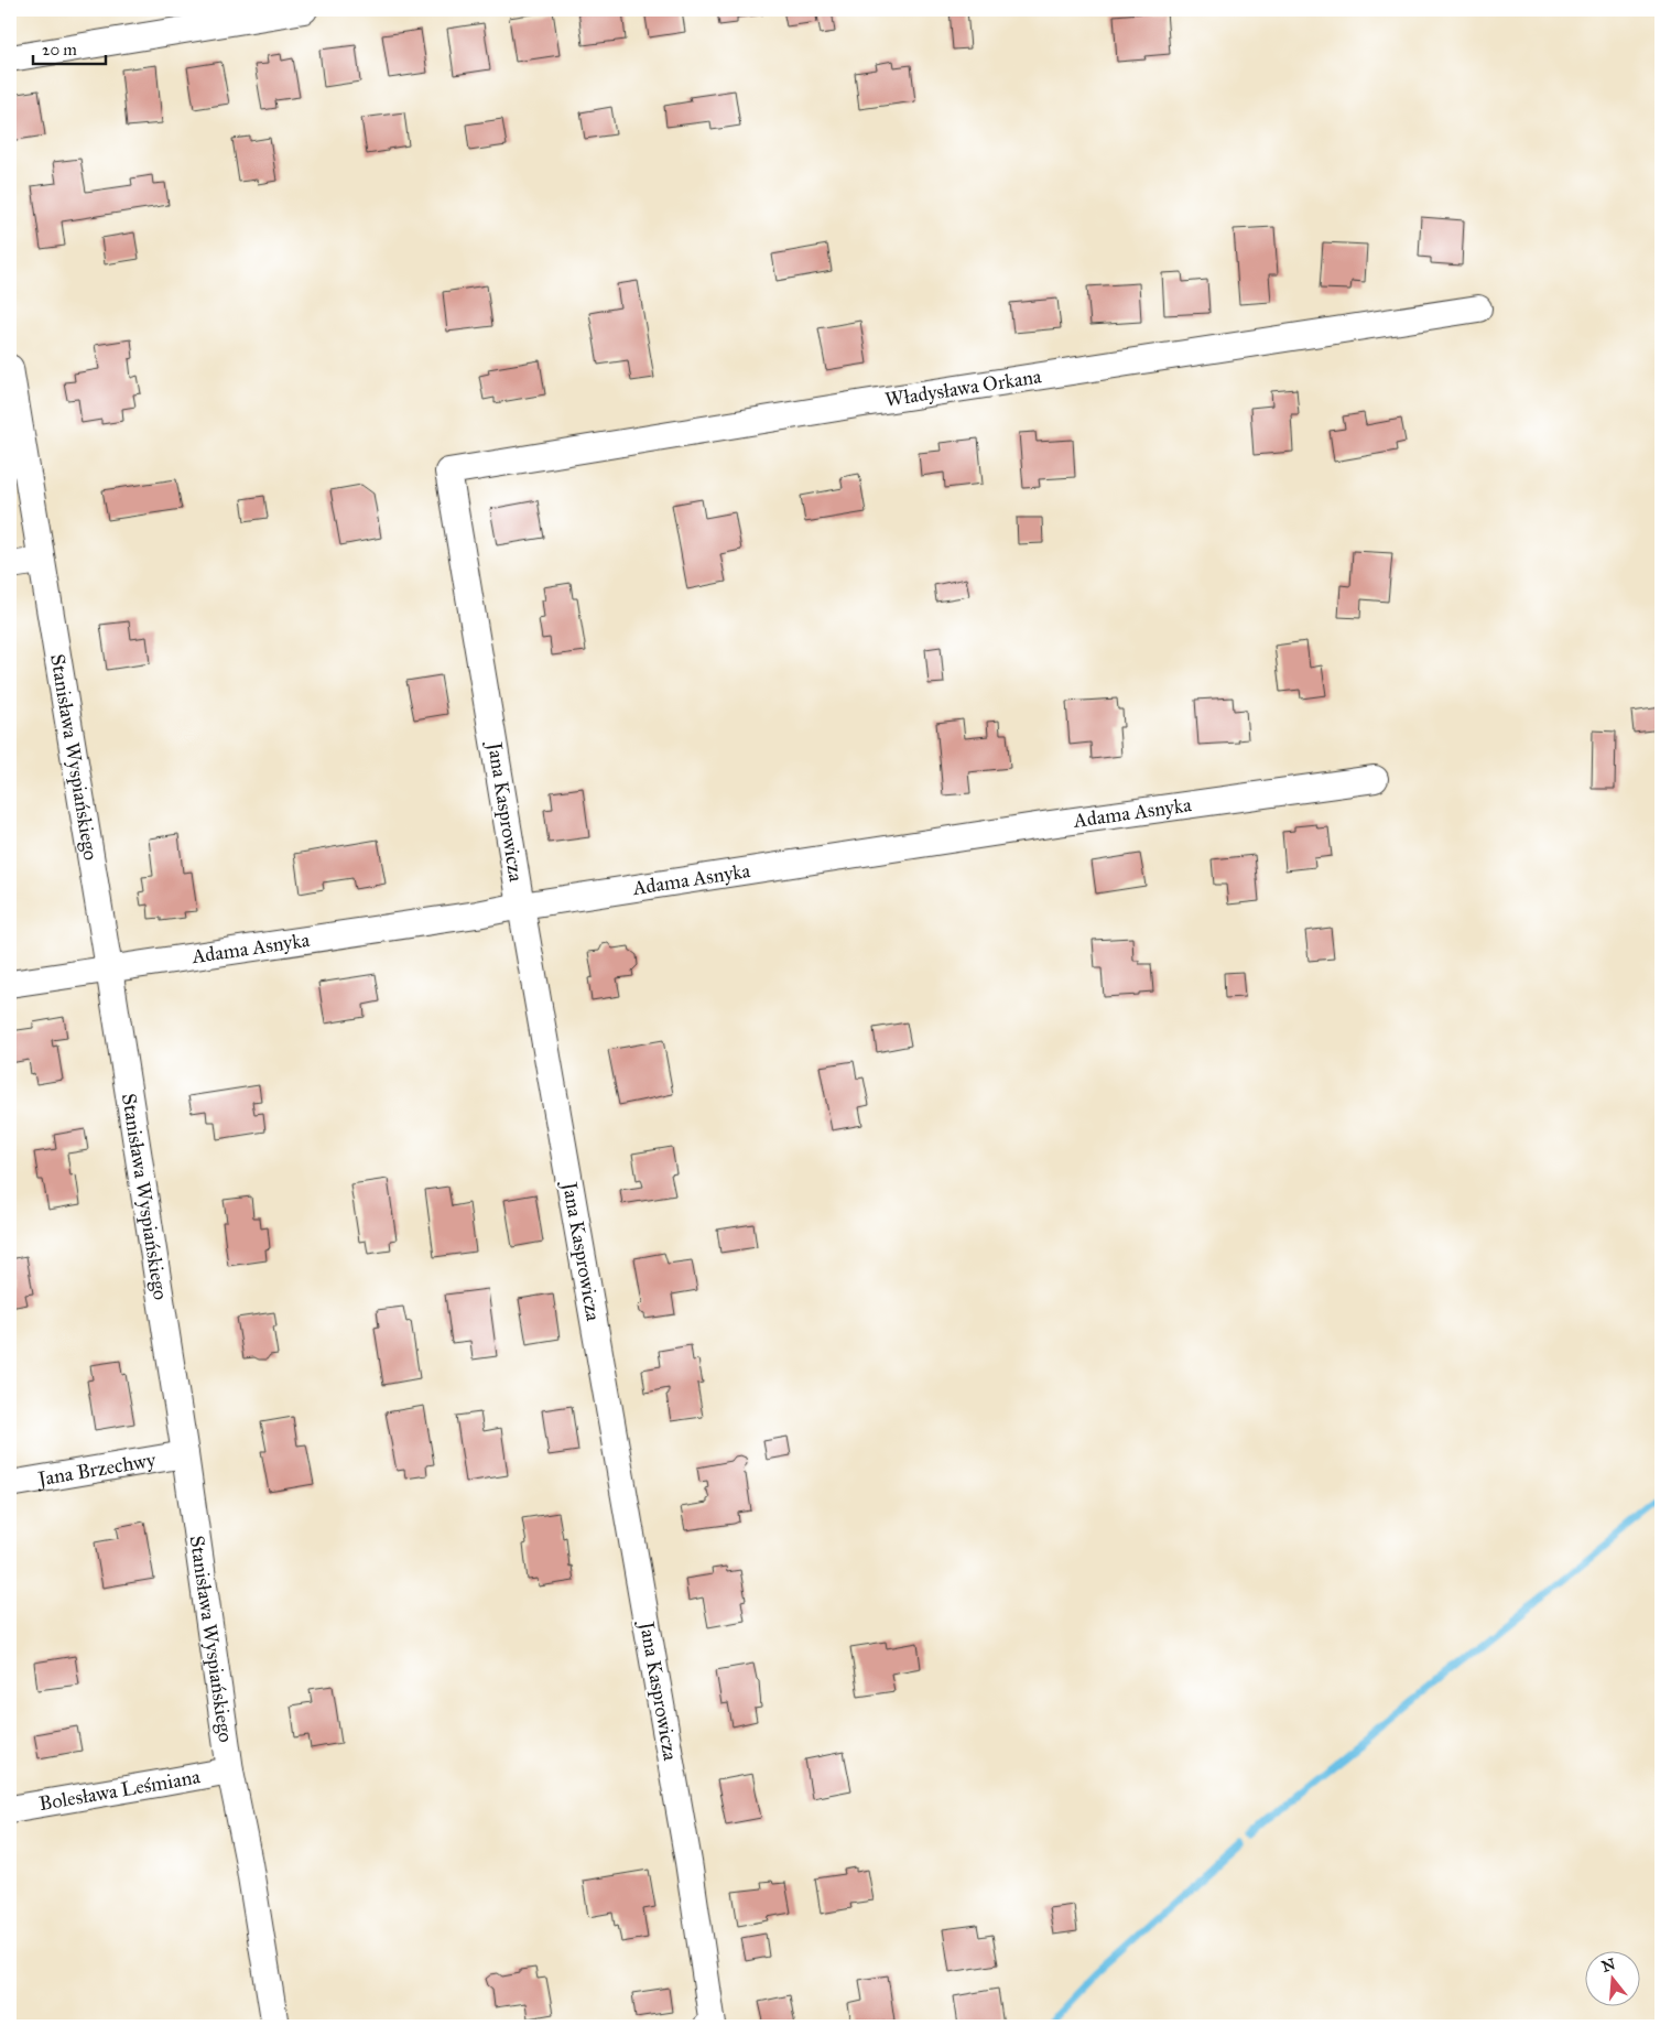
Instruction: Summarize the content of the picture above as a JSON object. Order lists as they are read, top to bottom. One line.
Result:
{"streets":{"street":["Władysława Orkana","Stanisława Wyspiańskiego","Jana Kasprowicza","Adama Asnyka","Jana Brzechwy","Bolesława Leśmiana"]},"crossings":[["Władysława Orkana","Jana Kasprowicza"],["Stanisława Wyspiańskiego","Adama Asnyka"],["Stanisława Wyspiańskiego","Jana Brzechwy"],["Stanisława Wyspiańskiego","Bolesława Leśmiana"],["Jana Kasprowicza","Adama Asnyka"]],"scale_bar":"20 m","north":"top"}
